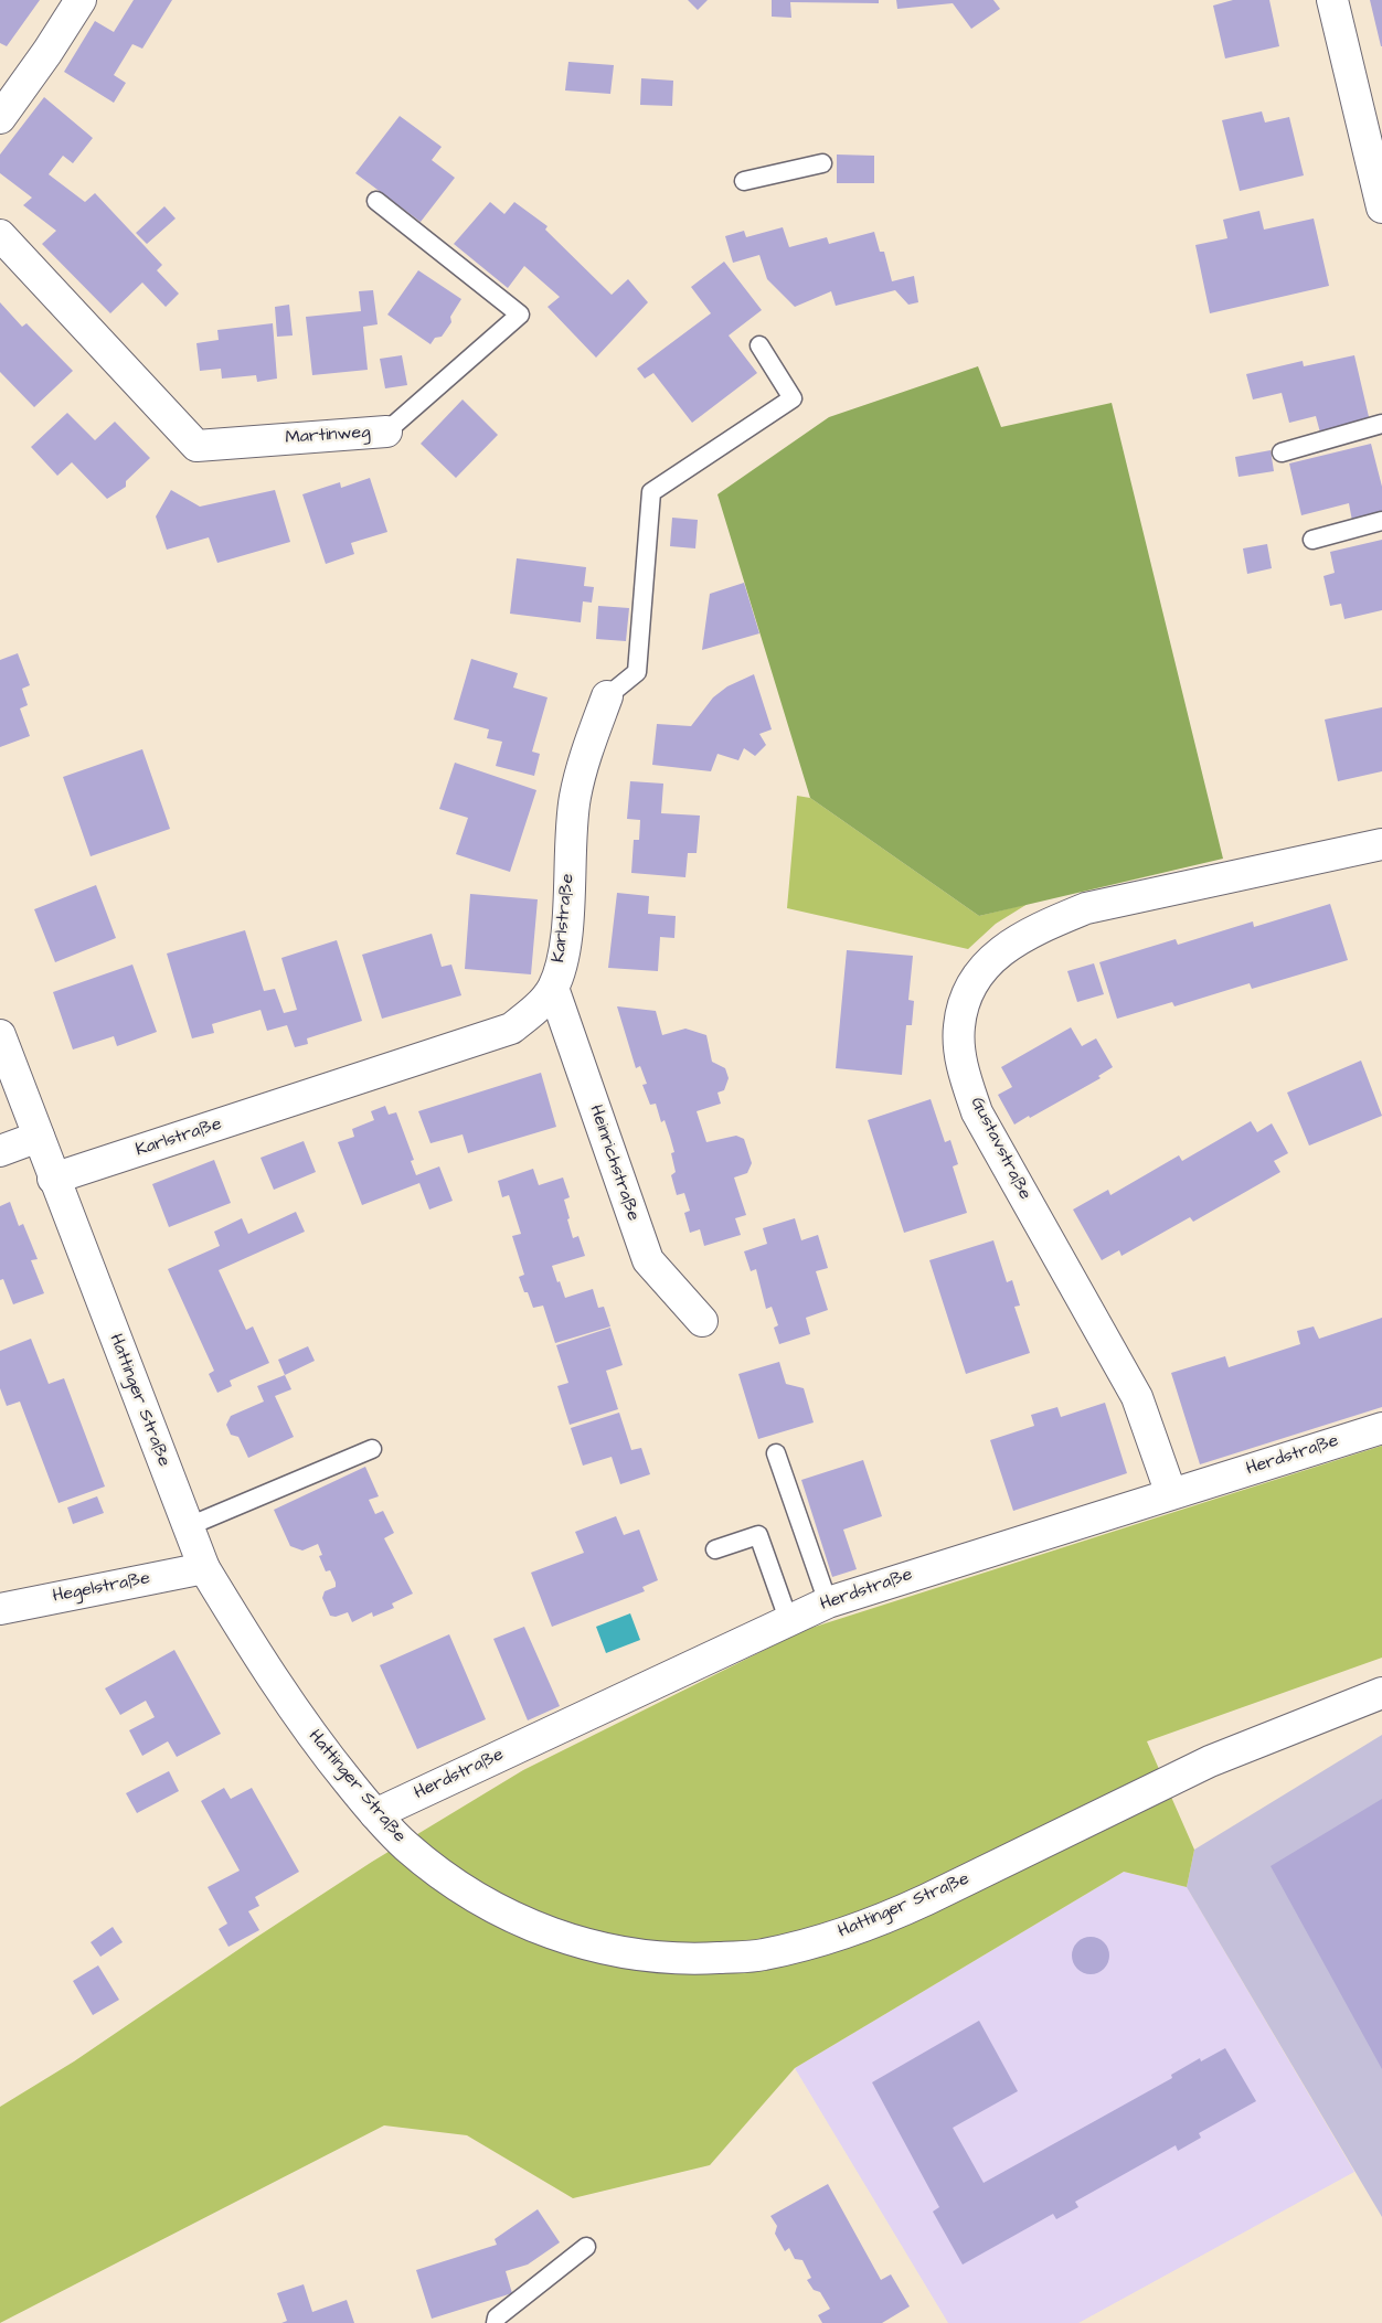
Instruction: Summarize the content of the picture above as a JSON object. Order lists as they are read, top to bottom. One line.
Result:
{"streets":{"street":["Martinweg","Karlstraße","Gustavstraße","Heinrichstraße","Hattinger Straße","Herdstraße","Hegelstraße"]},"crossings":[["Karlstraße","Heinrichstraße"],["Karlstraße","Hattinger Straße"],["Gustavstraße","Herdstraße"],["Hattinger Straße","Herdstraße"],["Hattinger Straße","Hegelstraße"]]}
